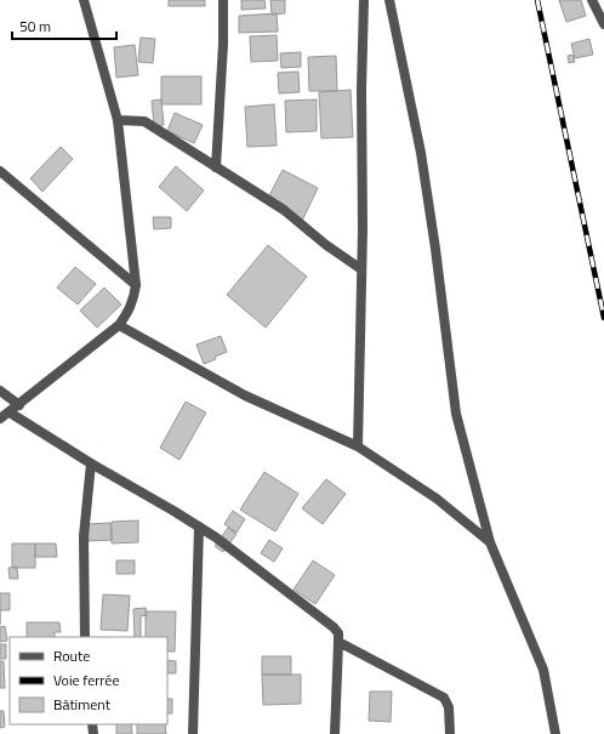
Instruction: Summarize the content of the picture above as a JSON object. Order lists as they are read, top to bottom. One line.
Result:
{"legend":["Route","Voie ferrée","Bâtiment"],"scale_bar":"50 m"}
